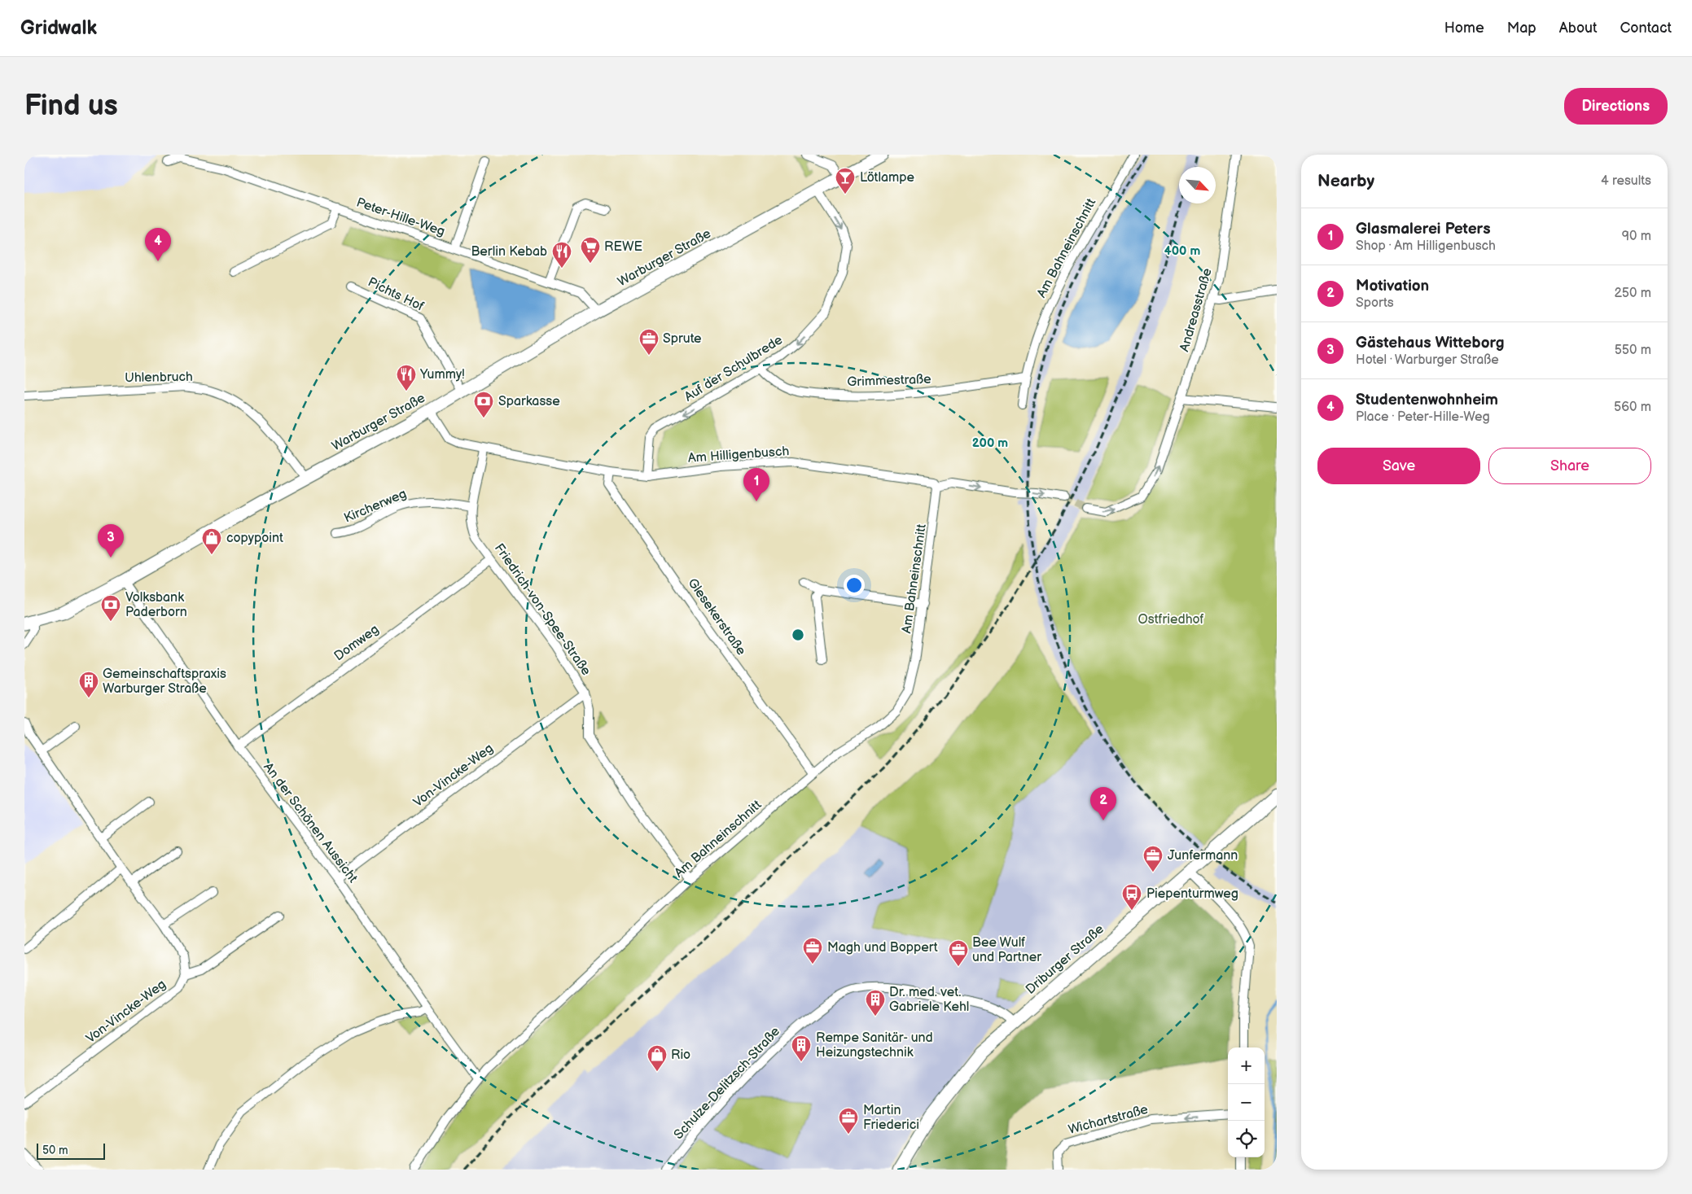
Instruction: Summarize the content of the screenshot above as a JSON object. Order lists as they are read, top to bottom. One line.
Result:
{"streets":{"main road":["Warburger Straße","Driburger Straße"],"street":["Peter-Hille-Weg","Am Bahneinschnitt","Pichts Hof","Andreasstraße","Auf der Schulbrede","Uhlenbruch","Grimmestraße","Am Hilligenbusch","Kircherweg","Friedrich-von-Spee-Straße","Glesekerstraße","Domweg","Von-Vincke-Weg","An der Schönen Aussicht","Schulze-Delitzsch-Straße","Wichartstraße"]},"crossings":[["Peter-Hille-Weg","Warburger Straße"],["Am Bahneinschnitt","Grimmestraße"],["Am Bahneinschnitt","Am Hilligenbusch"],["Am Bahneinschnitt","Friedrich-von-Spee-Straße"],["Am Bahneinschnitt","Glesekerstraße"],["Am Bahneinschnitt","An der Schönen Aussicht"],["Warburger Straße","Pichts Hof"],["Warburger Straße","Auf der Schulbrede"],["Warburger Straße","Uhlenbruch"],["Warburger Straße","Am Hilligenbusch"],["Warburger Straße","An der Schönen Aussicht"],["Auf der Schulbrede","Grimmestraße"],["Auf der Schulbrede","Am Hilligenbusch"],["Am Hilligenbusch","Friedrich-von-Spee-Straße"],["Am Hilligenbusch","Glesekerstraße"],["Kircherweg","Friedrich-von-Spee-Straße"],["Friedrich-von-Spee-Straße","Domweg"],["Friedrich-von-Spee-Straße","Von-Vincke-Weg"],["Domweg","An der Schönen Aussicht"],["Von-Vincke-Weg","An der Schönen Aussicht"],["Driburger Straße","Schulze-Delitzsch-Straße"]],"one_way":["Auf der Schulbrede","Wichartstraße"],"parks":["Ostfriedhof"],"places":{"bar":["Lötlampe"],"supermarket":["REWE"],"restaurant":["Berlin Kebab","Yummy!"],"office":["Sprute","Junfermann","Magh und Boppert","Bee Wulf und Partner","Martin Friederici"],"bank":["Sparkasse","Volksbank Paderborn"],"shop":["copypoint","Rio"],"building":["Gemeinschaftspraxis Warburger Straße","Dr. med. vet. Gabriele Kehl","Rempe Sanitär- und Heizungstechnik"],"bus stop":["Piepenturmweg"]},"scale_bar":"50 m","north":"bottom right","page":{"header":"Gridwalk","nav":["Home","Map","About","Contact"],"buttons":["Directions",["Save","Share"]],"title":"Find us","heading":["Nearby","4 results"],"list":[{"mark":"1","name":"Glasmalerei Peters","note":"Shop · Am Hilligenbusch","value":"90 m"},{"mark":"2","name":"Motivation","note":"Sports","value":"250 m"},{"mark":"3","name":"Gästehaus Witteborg","note":"Hotel · Warburger Straße","value":"550 m"},{"mark":"4","name":"Studentenwohnheim","note":"Place · Peter-Hille-Weg","value":"560 m"}],"pins":["4","1","3","2"],"map_buttons":["+","−"],"scale":"50 m"},"rings":["400 m","200 m"]}
